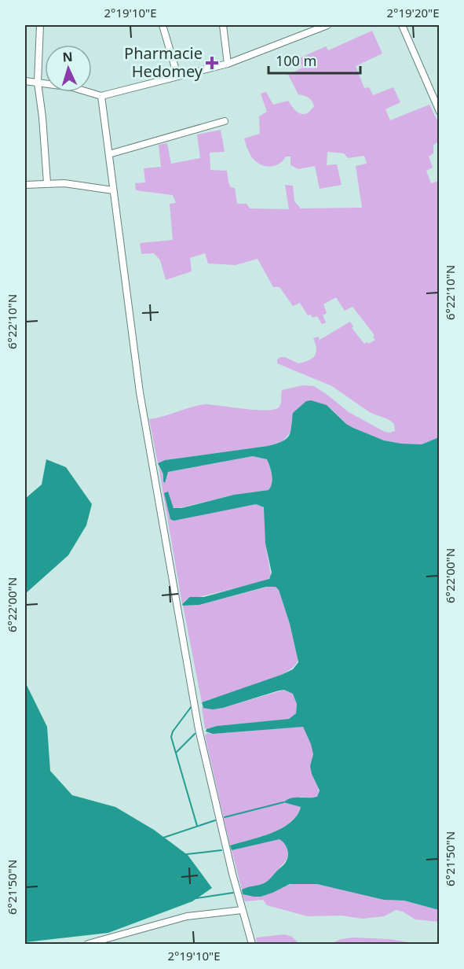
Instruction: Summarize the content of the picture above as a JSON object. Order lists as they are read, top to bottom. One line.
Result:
{"places":{"health":["Pharmacie Hedomey"]},"scale_bar":"100 m","north":"top","coordinates":["2°19'10\"E","2°19'20\"E","6°22'10\"N","6°22'00\"N","6°21'50\"N"]}
